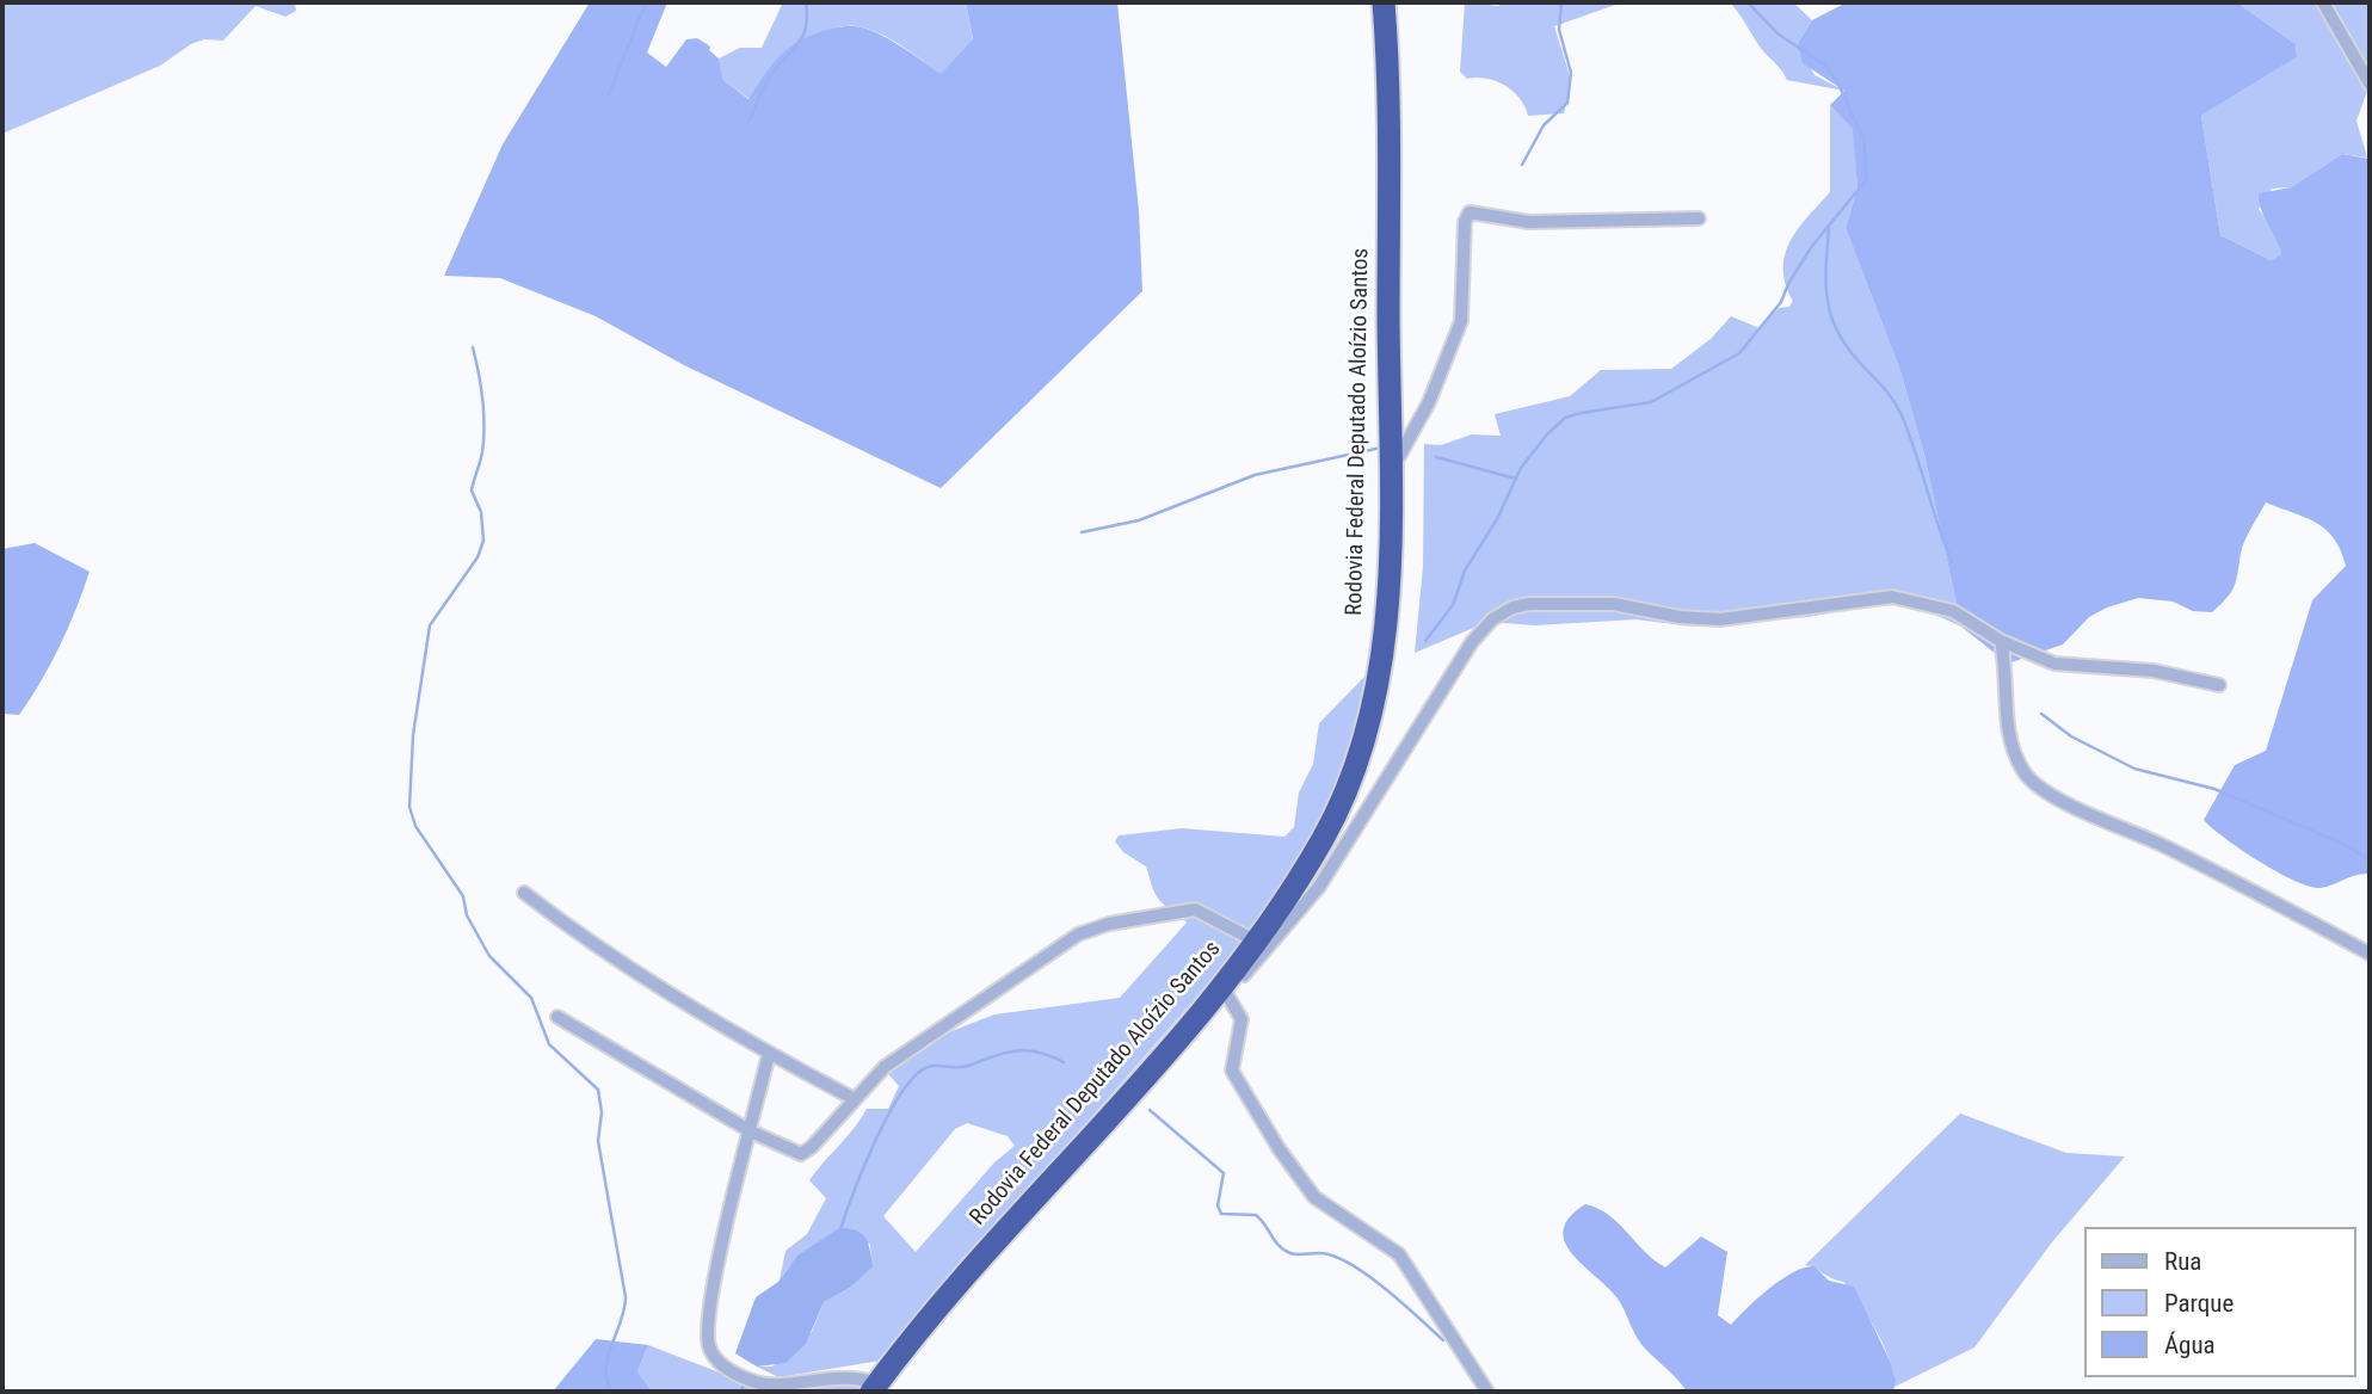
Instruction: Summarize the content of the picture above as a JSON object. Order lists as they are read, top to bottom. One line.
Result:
{"streets":{"highway":["Rodovia Federal Deputado Aloízio Santos"]},"legend":["Rua","Parque","Água"]}
